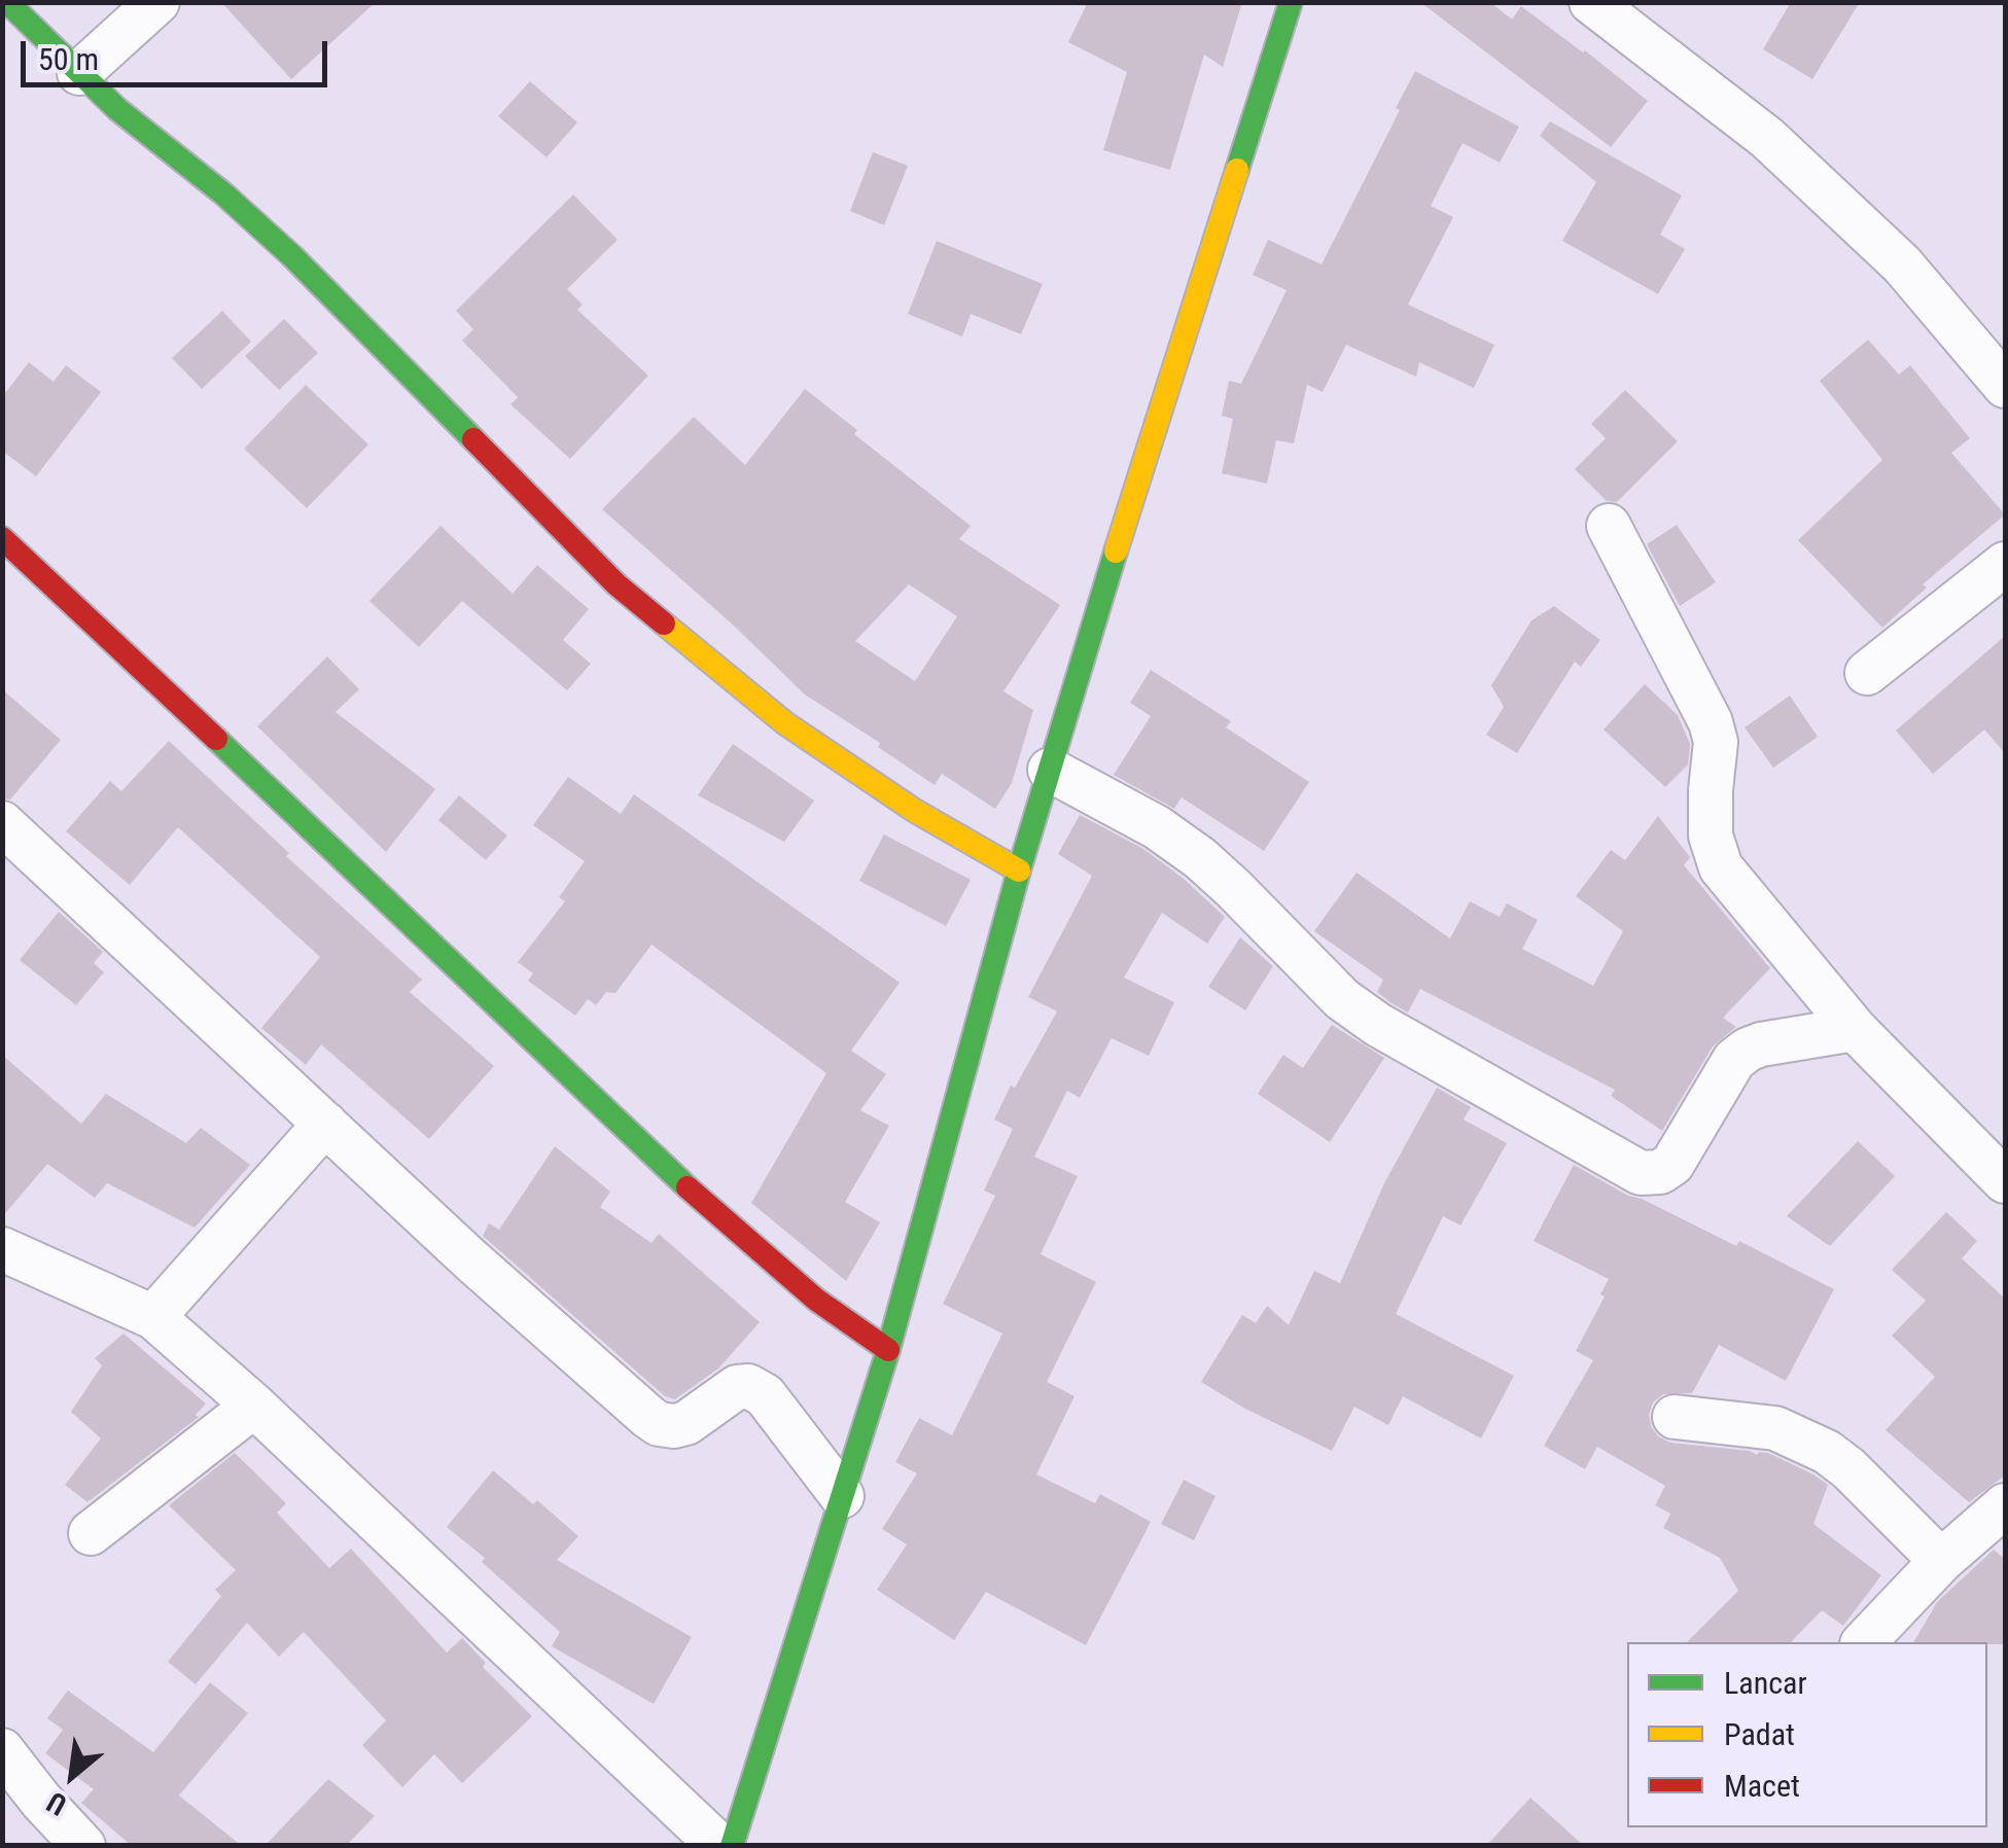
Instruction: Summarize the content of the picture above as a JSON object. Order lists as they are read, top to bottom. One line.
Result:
{"legend":["Lancar","Padat","Macet"],"scale_bar":"50 m","north":"bottom left"}
